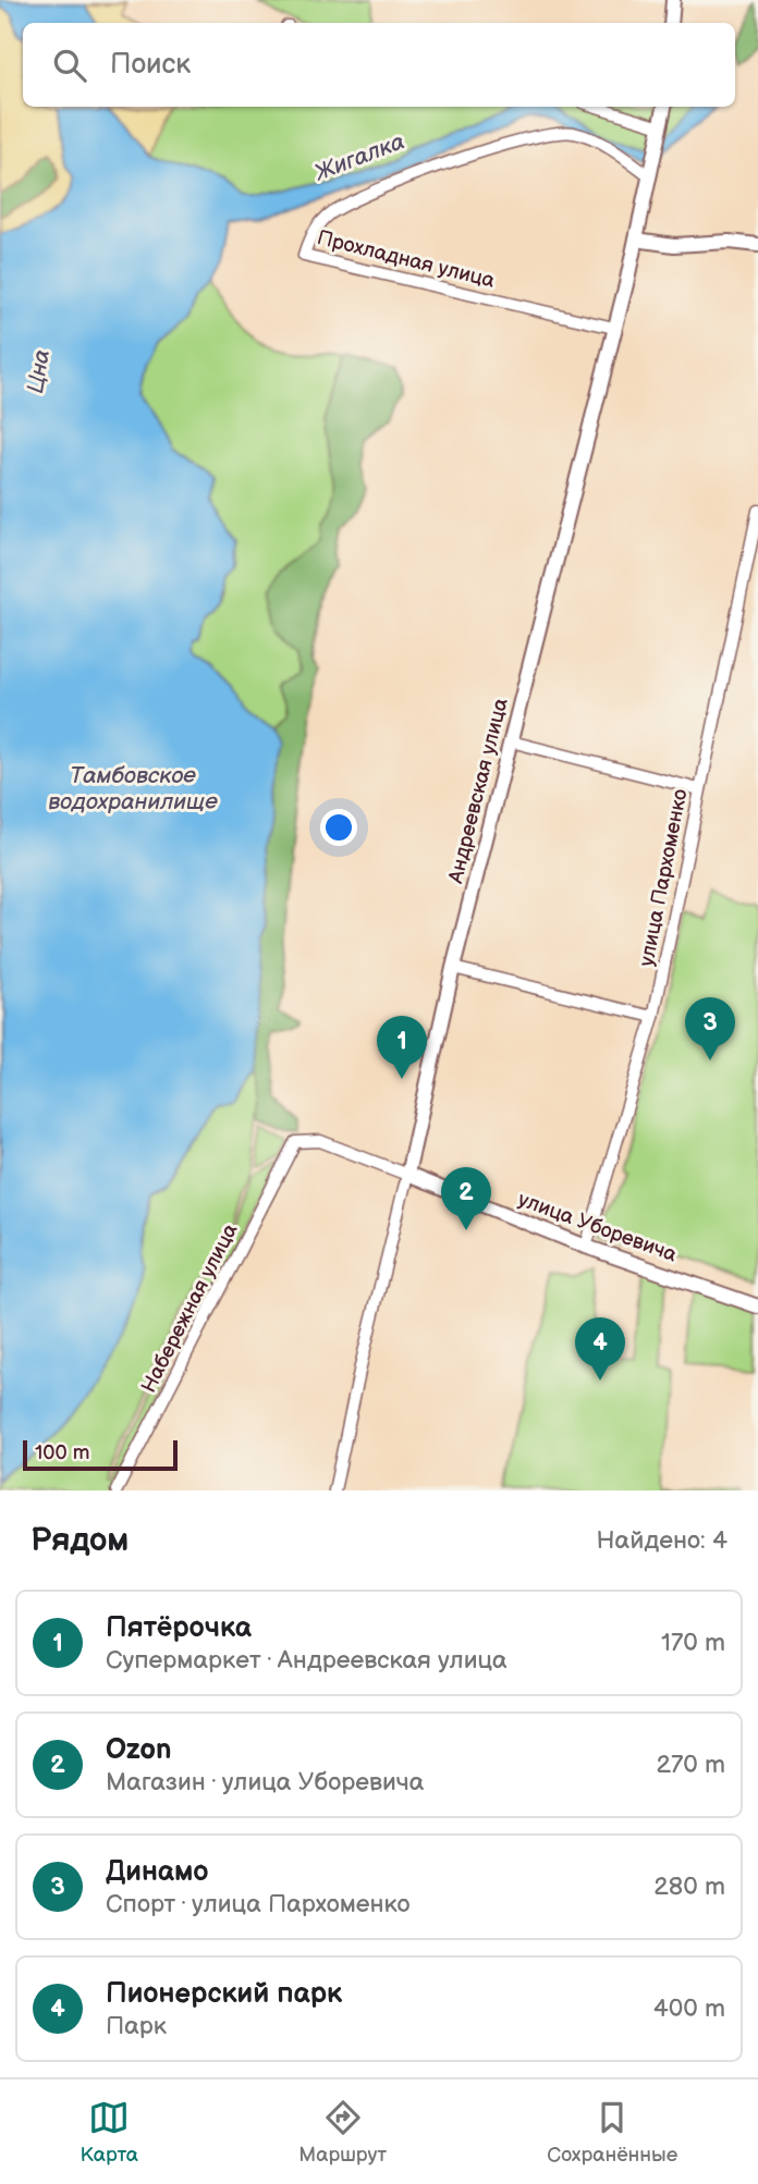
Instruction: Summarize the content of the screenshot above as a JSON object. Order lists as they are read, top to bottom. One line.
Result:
{"streets":{"street":["Прохладная улица","Андреевская улица","улица Пархоменко","улица Уборевича","Набережная улица"]},"crossings":[["Прохладная улица","Андреевская улица"],["Андреевская улица","улица Уборевича"],["улица Пархоменко","улица Уборевича"],["улица Уборевича","Набережная улица"]],"water":["Жигалка","Цна","Тамбовское водохранилище"],"scale_bar":"100 m","page":{"search":"Поиск","pins":["3","1","2","4"],"scale":"100 m","heading":["Рядом","Найдено: 4"],"list":[{"mark":"1","name":"Пятёрочка","note":"Супермаркет · Андреевская улица","value":"170 m"},{"mark":"2","name":"Ozon","note":"Магазин · улица Уборевича","value":"270 m"},{"mark":"3","name":"Динамо","note":"Спорт · улица Пархоменко","value":"280 m"},{"mark":"4","name":"Пионерский парк","note":"Парк","value":"400 m"}],"nav":["Карта","Маршрут","Сохранённые"]}}
